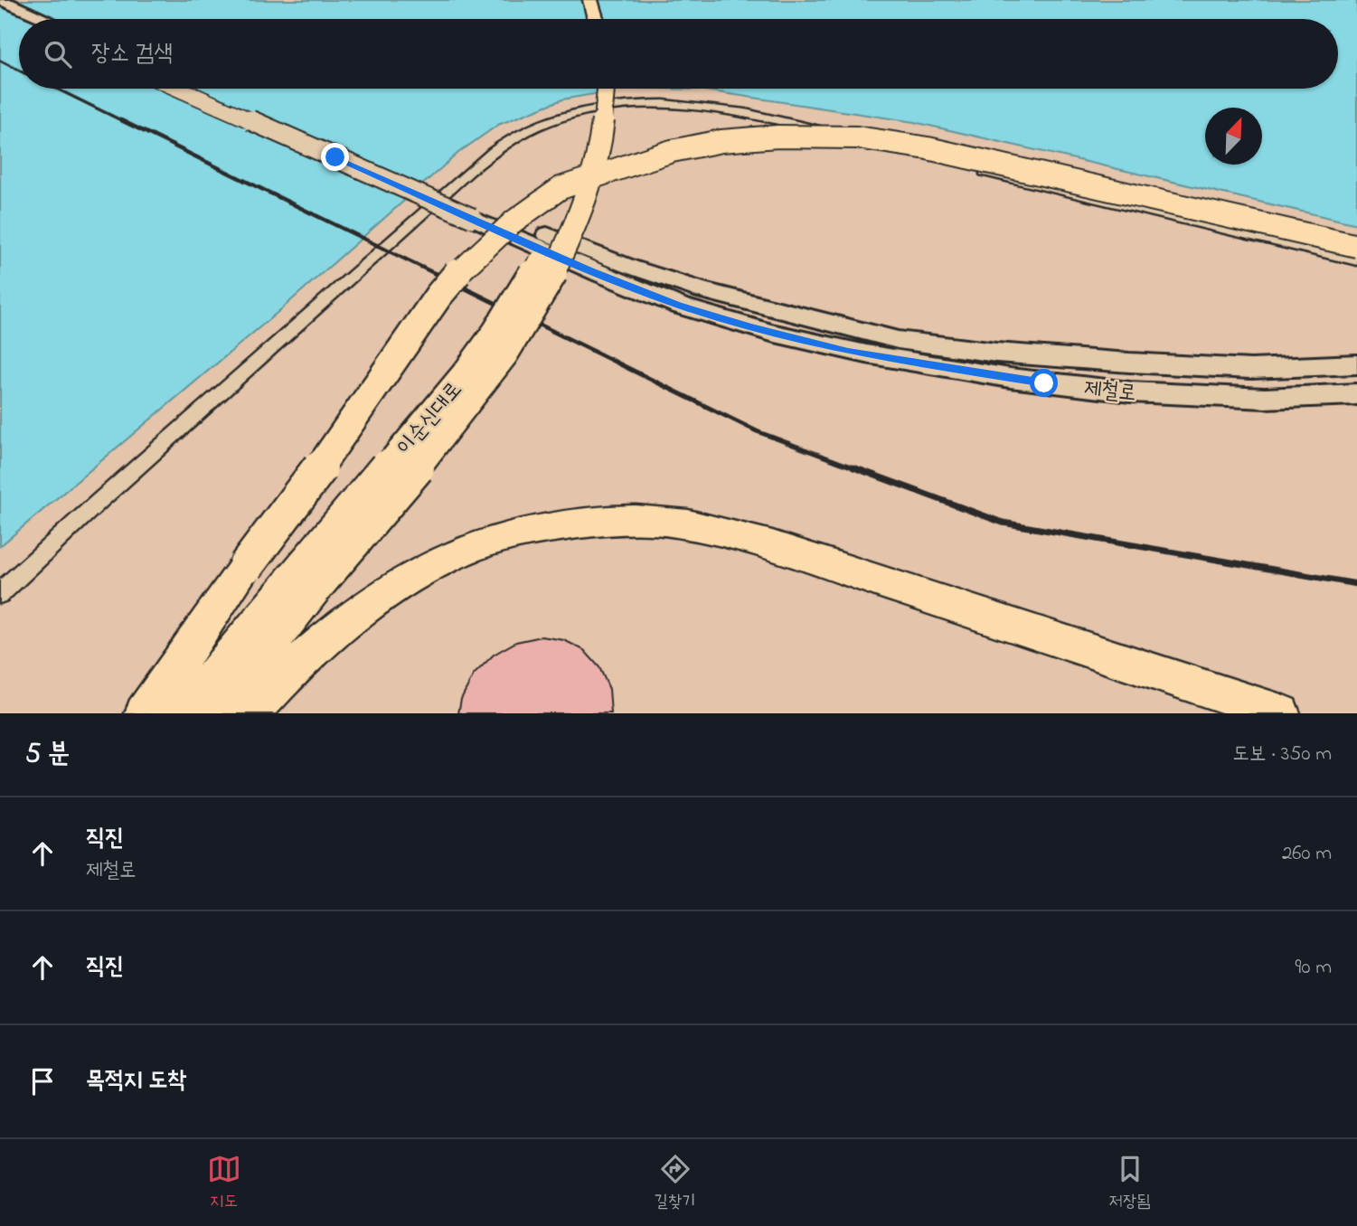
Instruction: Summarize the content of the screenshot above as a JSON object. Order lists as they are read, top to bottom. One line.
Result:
{"streets":{"highway":["이순신대로"],"main road":["제철로"]},"north":"top right","page":{"search":"장소 검색","heading":["5 분","도보 · 350 m"],"list":[["직진","제철로","260 m"],["직진","90 m"],"목적지 도착"],"nav":["지도","길찾기","저장됨"]}}
